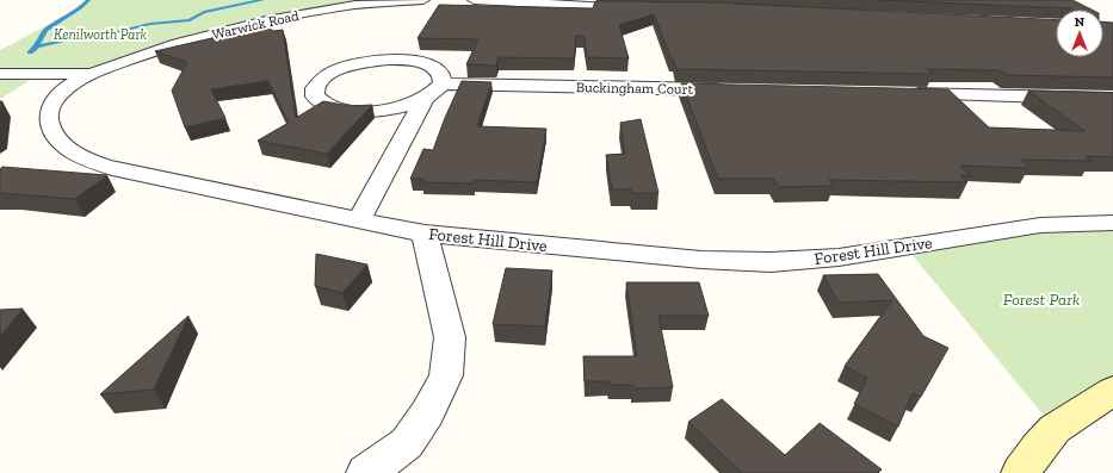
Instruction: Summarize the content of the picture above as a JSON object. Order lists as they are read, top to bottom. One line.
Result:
{"streets":{"street":["Warwick Road","Buckingham Court","Forest Hill Drive"]},"crossings":[["Warwick Road","Forest Hill Drive"]],"parks":["Kenilworth Park","Forest Park"],"north":"top"}
